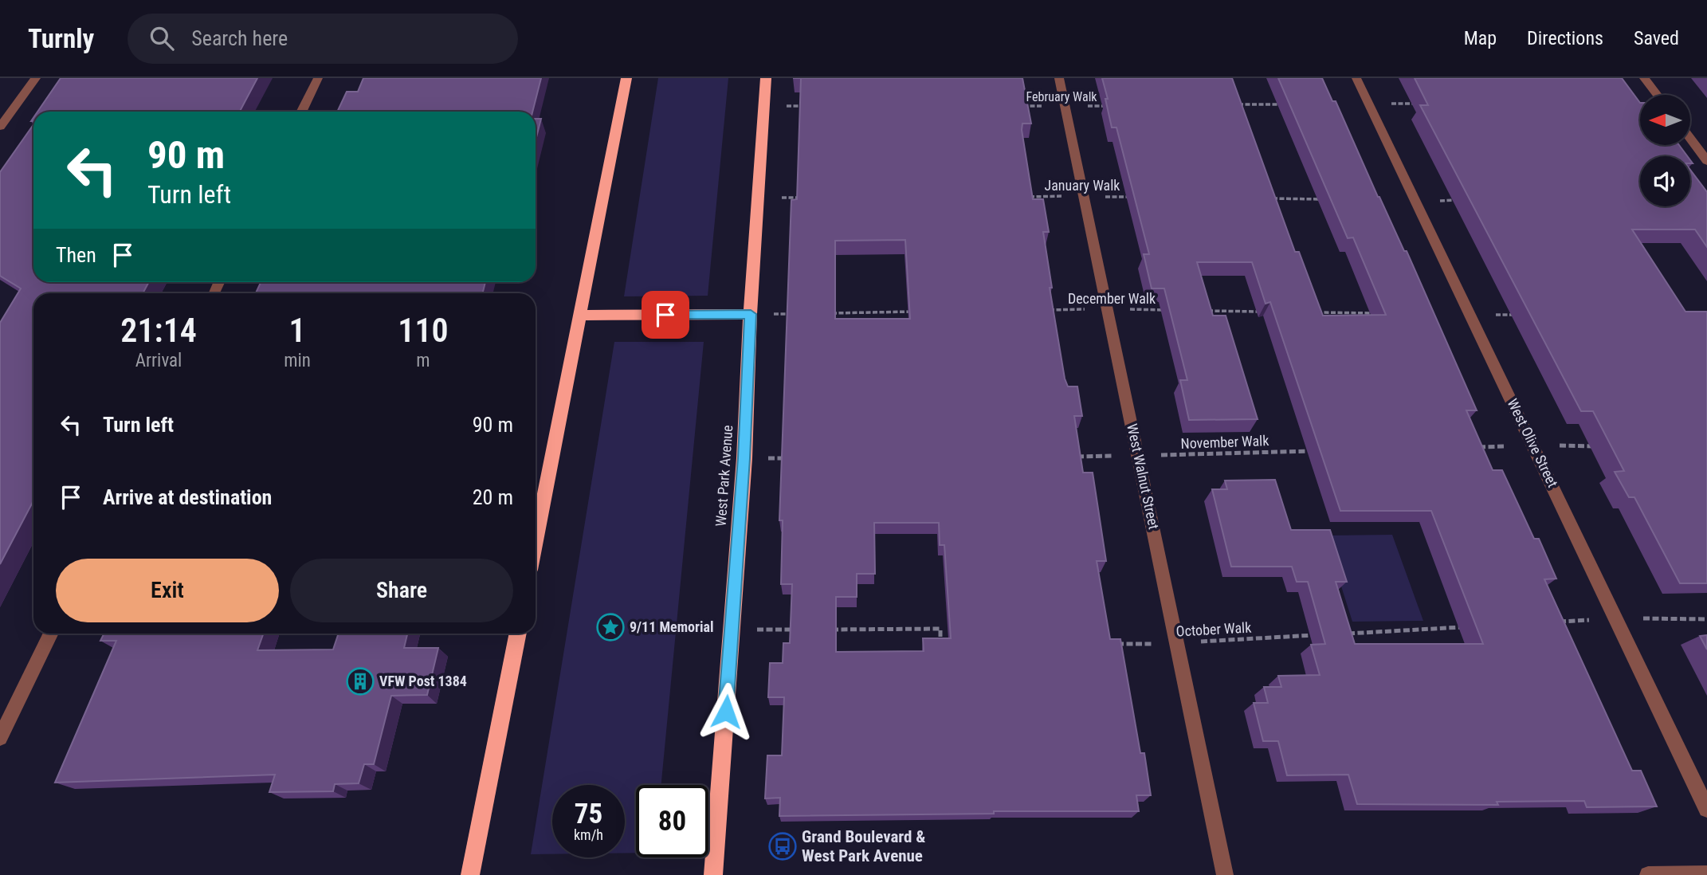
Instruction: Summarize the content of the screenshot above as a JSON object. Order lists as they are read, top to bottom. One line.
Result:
{"streets":{"highway":["West Park Avenue"],"street":["West Olive Street","West Walnut Street"],"path":["February Walk","January Walk","December Walk","November Walk","October Walk"]},"crossings":[["February Walk","West Walnut Street"],["January Walk","West Walnut Street"],["December Walk","West Walnut Street"],["November Walk","West Walnut Street"],["West Walnut Street","October Walk"]],"places":{"place":["9/11 Memorial"],"building":["VFW Post 1384"],"bus stop":["Grand Boulevard & West Park Avenue"]},"north":"left","page":{"header":"Turnly","search":"Search here","nav":["Map","Directions","Saved"],"turn":["90 m","Turn left"],"then":"Then","eta":["21:14","Arrival","1","min","110","m"],"list":[{"name":"Turn left","value":"90 m"},{"name":"Arrive at destination","value":"20 m"}],"buttons":["Exit","Share"],"speed":"75 km/h","limit":"80"}}
